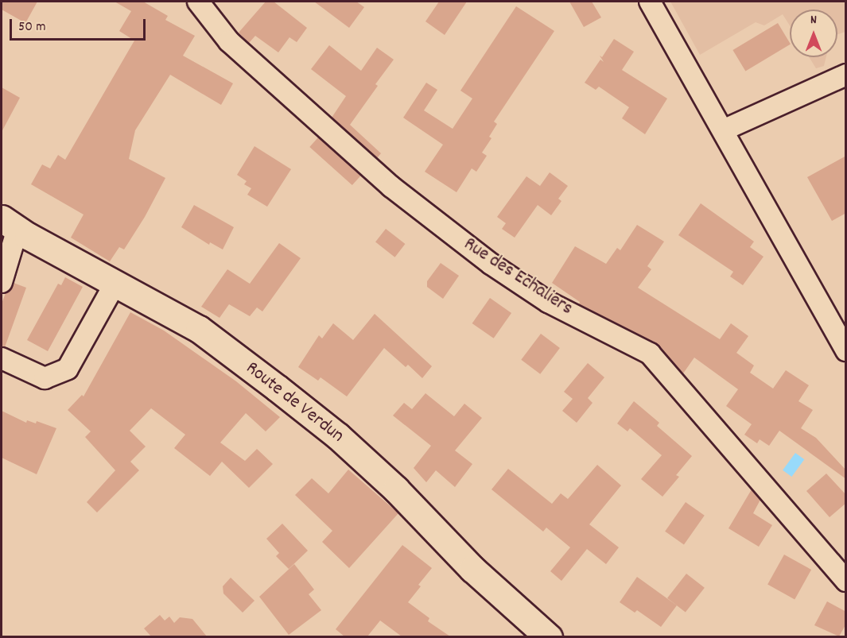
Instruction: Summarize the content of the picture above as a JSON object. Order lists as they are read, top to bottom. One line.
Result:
{"streets":{"main road":["Route de Verdun"],"street":["Rue des Echaliers"]},"scale_bar":"50 m","north":"top"}
